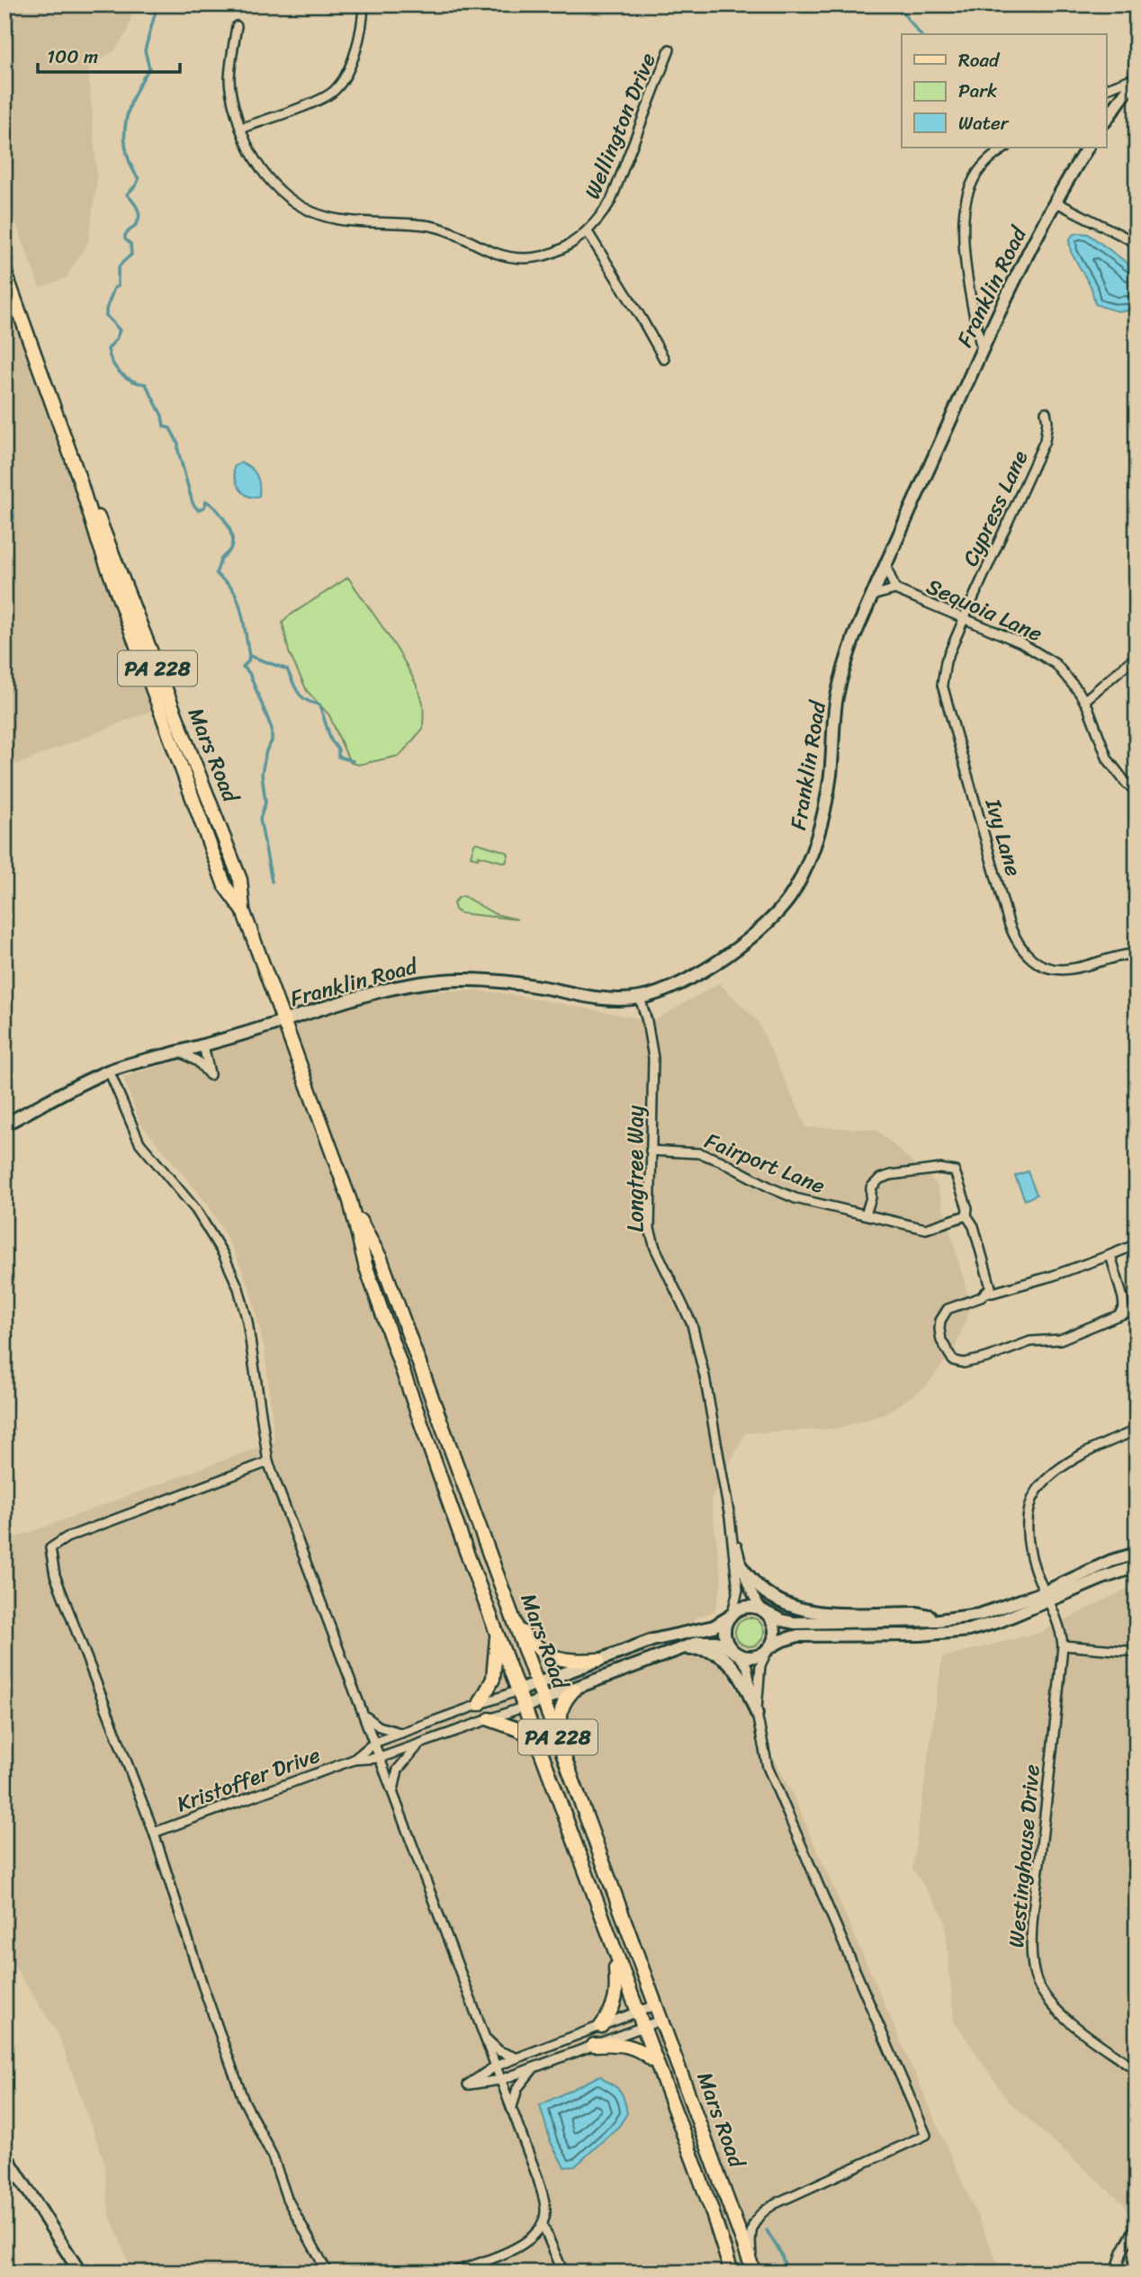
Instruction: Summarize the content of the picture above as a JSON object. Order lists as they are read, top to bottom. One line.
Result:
{"streets":{"main road":["PA 228","Mars Road"],"street":["Wellington Drive","Franklin Road","Cypress Lane","Sequoia Lane","Ivy Lane","Fairport Lane","Longtree Way","Kristoffer Drive","Westinghouse Drive"]},"crossings":[["Franklin Road","Sequoia Lane"],["Franklin Road","Mars Road"],["Franklin Road","Longtree Way"],["Cypress Lane","Sequoia Lane"],["Cypress Lane","Ivy Lane"],["Sequoia Lane","Ivy Lane"],["Mars Road","Kristoffer Drive"],["Fairport Lane","Longtree Way"]],"legend":["Road","Park","Water"],"scale_bar":"100 m"}
